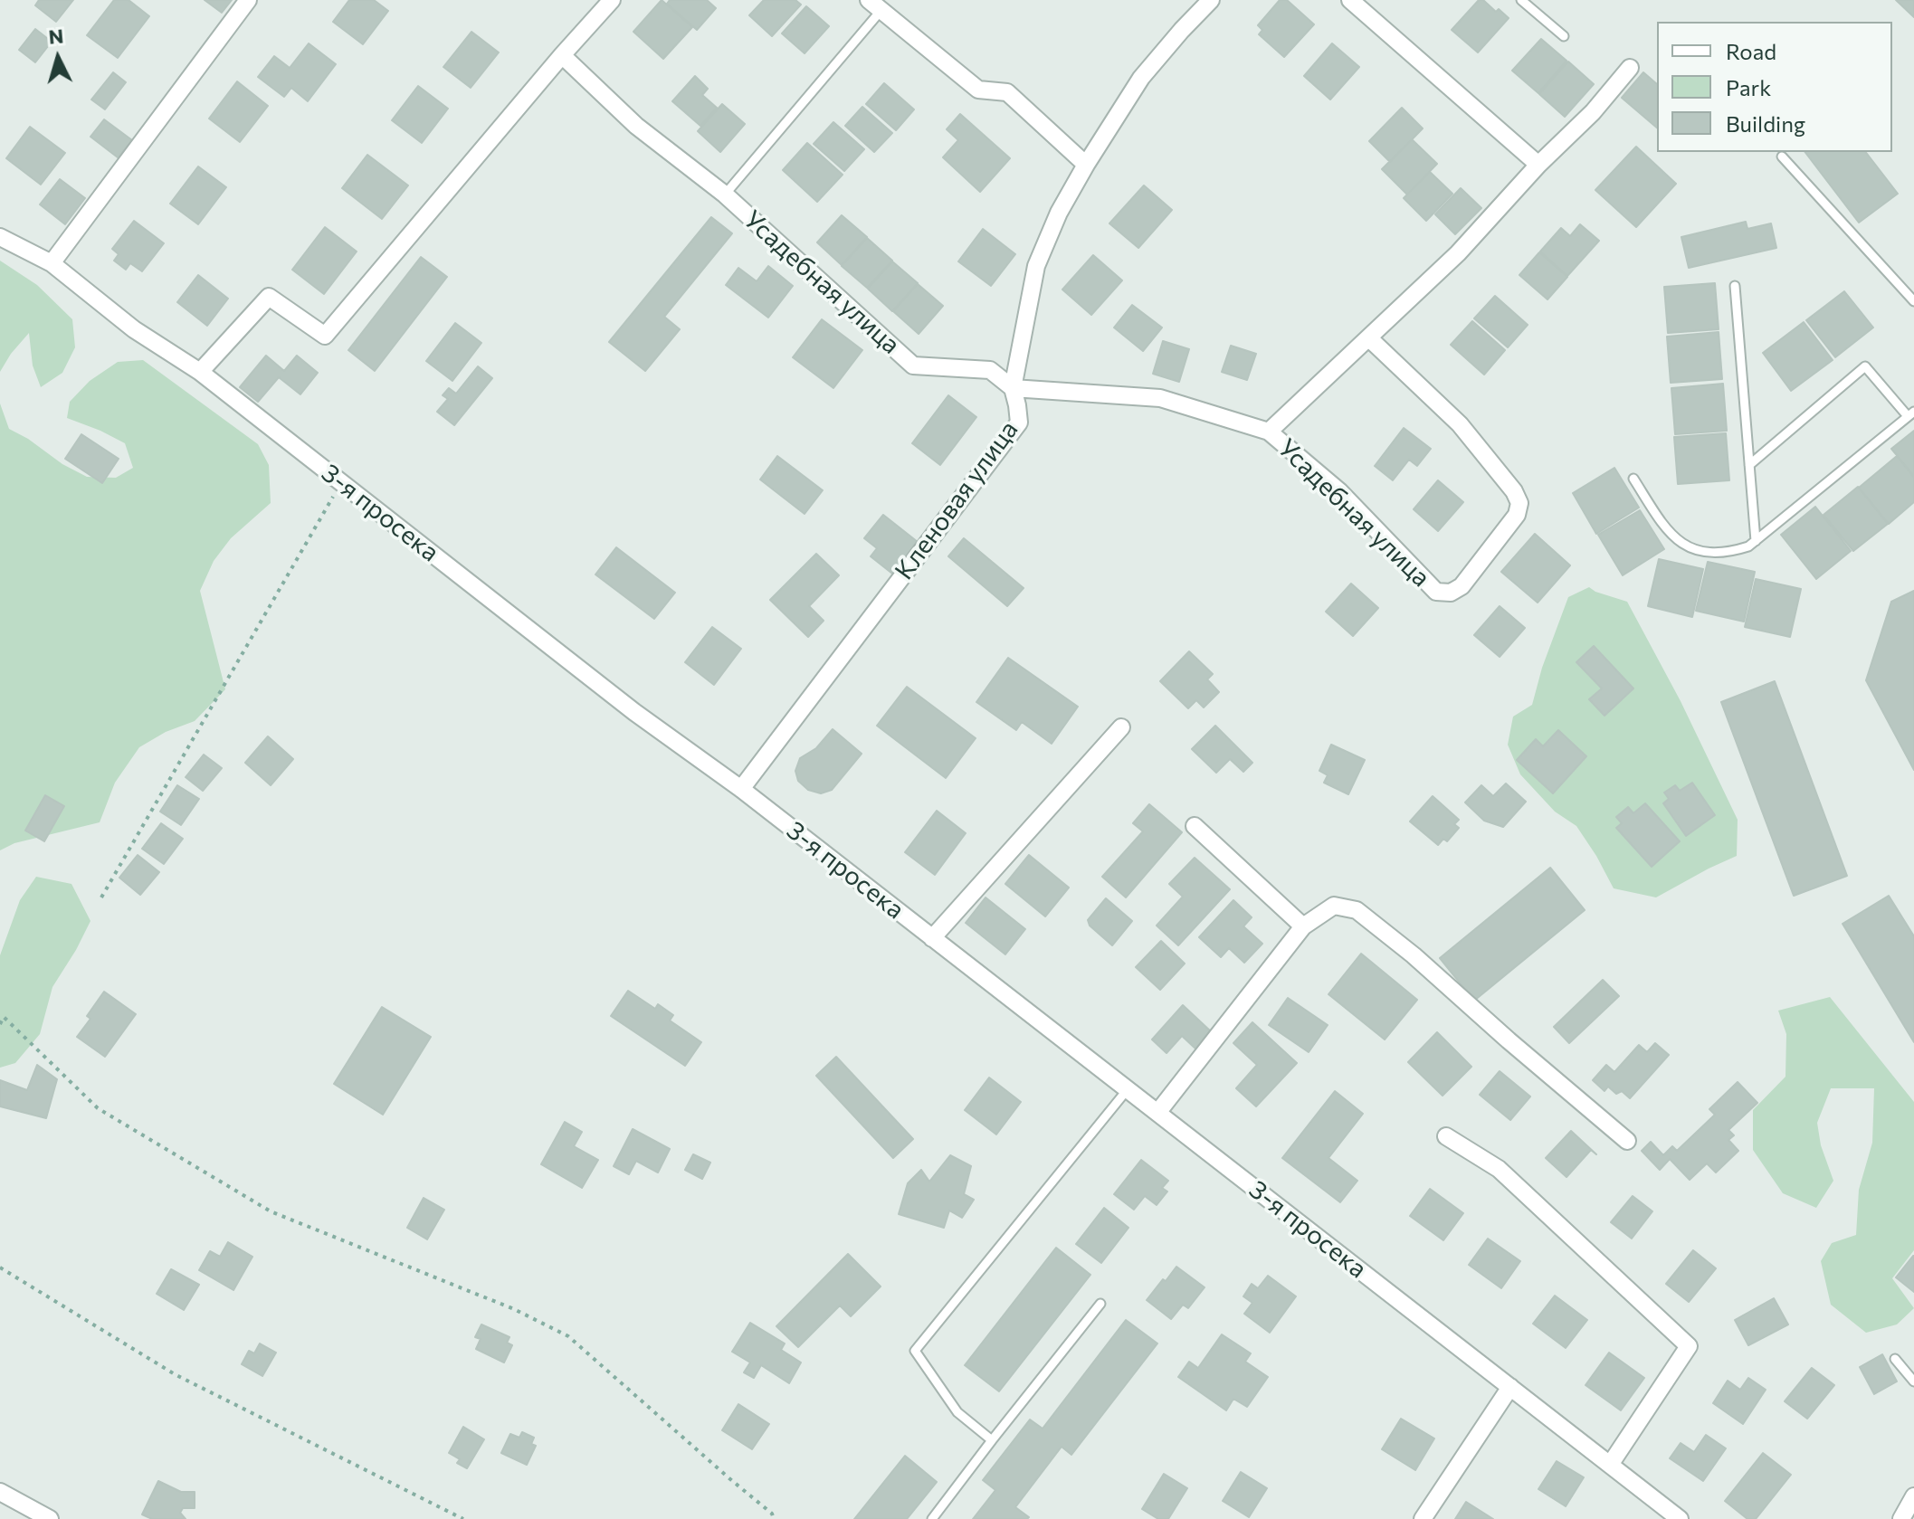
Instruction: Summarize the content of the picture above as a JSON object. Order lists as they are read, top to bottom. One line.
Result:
{"streets":{"street":["Усадебная улица","Кленовая улица","3-я просека"]},"crossings":[["Усадебная улица","Кленовая улица"],["Кленовая улица","3-я просека"]],"legend":["Road","Park","Building"],"north":"top"}
